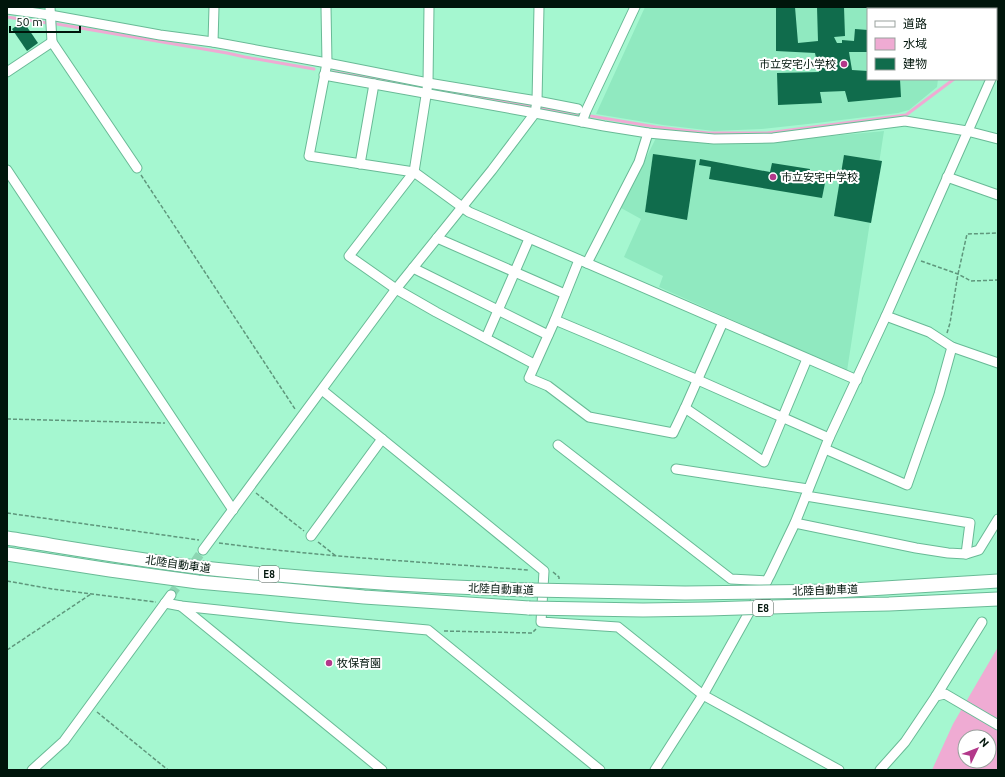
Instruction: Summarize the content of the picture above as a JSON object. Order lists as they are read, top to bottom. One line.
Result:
{"streets":{"highway":["北陸自動車道","E8"]},"places":["市立安宅小学校","市立安宅中学校","牧保育園"],"legend":["道路","水域","建物"],"scale_bar":"50 m","north":"top right"}
